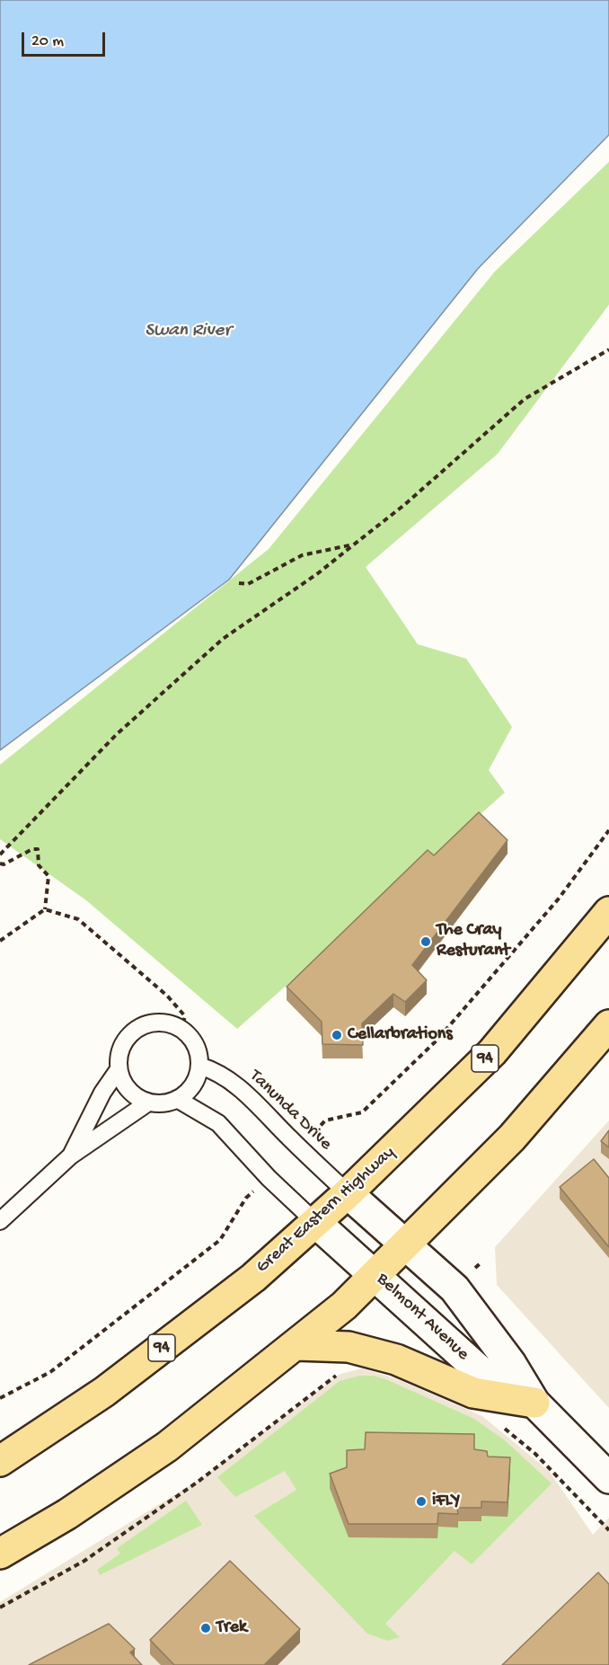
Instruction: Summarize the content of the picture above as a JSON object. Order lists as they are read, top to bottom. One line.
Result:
{"streets":{"highway":["94","Great Eastern Highway"],"main road":["Belmont Avenue"],"lane":["Tanunda Drive"]},"crossings":[["Tanunda Drive","Great Eastern Highway"],["Tanunda Drive","Belmont Avenue"],["Great Eastern Highway","Belmont Avenue"]],"water":["Swan River"],"places":["The Cray Resturant","Cellarbrations","iFLY","Trek"],"scale_bar":"20 m"}
